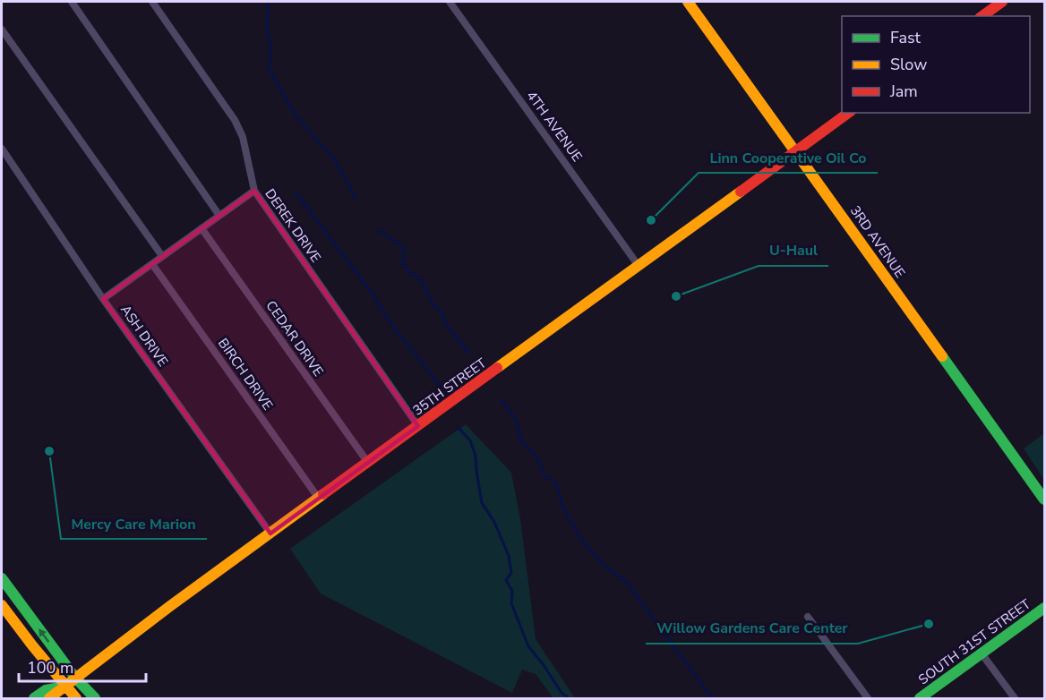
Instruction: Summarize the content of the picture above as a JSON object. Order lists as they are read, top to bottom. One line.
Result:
{"streets":{"street":["4TH AVENUE","DEREK DRIVE","3RD AVENUE","ASH DRIVE","CEDAR DRIVE","BIRCH DRIVE","35TH STREET","SOUTH 31ST STREET"]},"crossings":[["4TH AVENUE","35TH STREET"],["DEREK DRIVE","35TH STREET"],["3RD AVENUE","35TH STREET"],["ASH DRIVE","35TH STREET"],["CEDAR DRIVE","35TH STREET"],["BIRCH DRIVE","35TH STREET"]],"places":["Linn Cooperative Oil Co","U-Haul","Mercy Care Marion","Willow Gardens Care Center"],"legend":["Fast","Slow","Jam"],"scale_bar":"100 m"}
